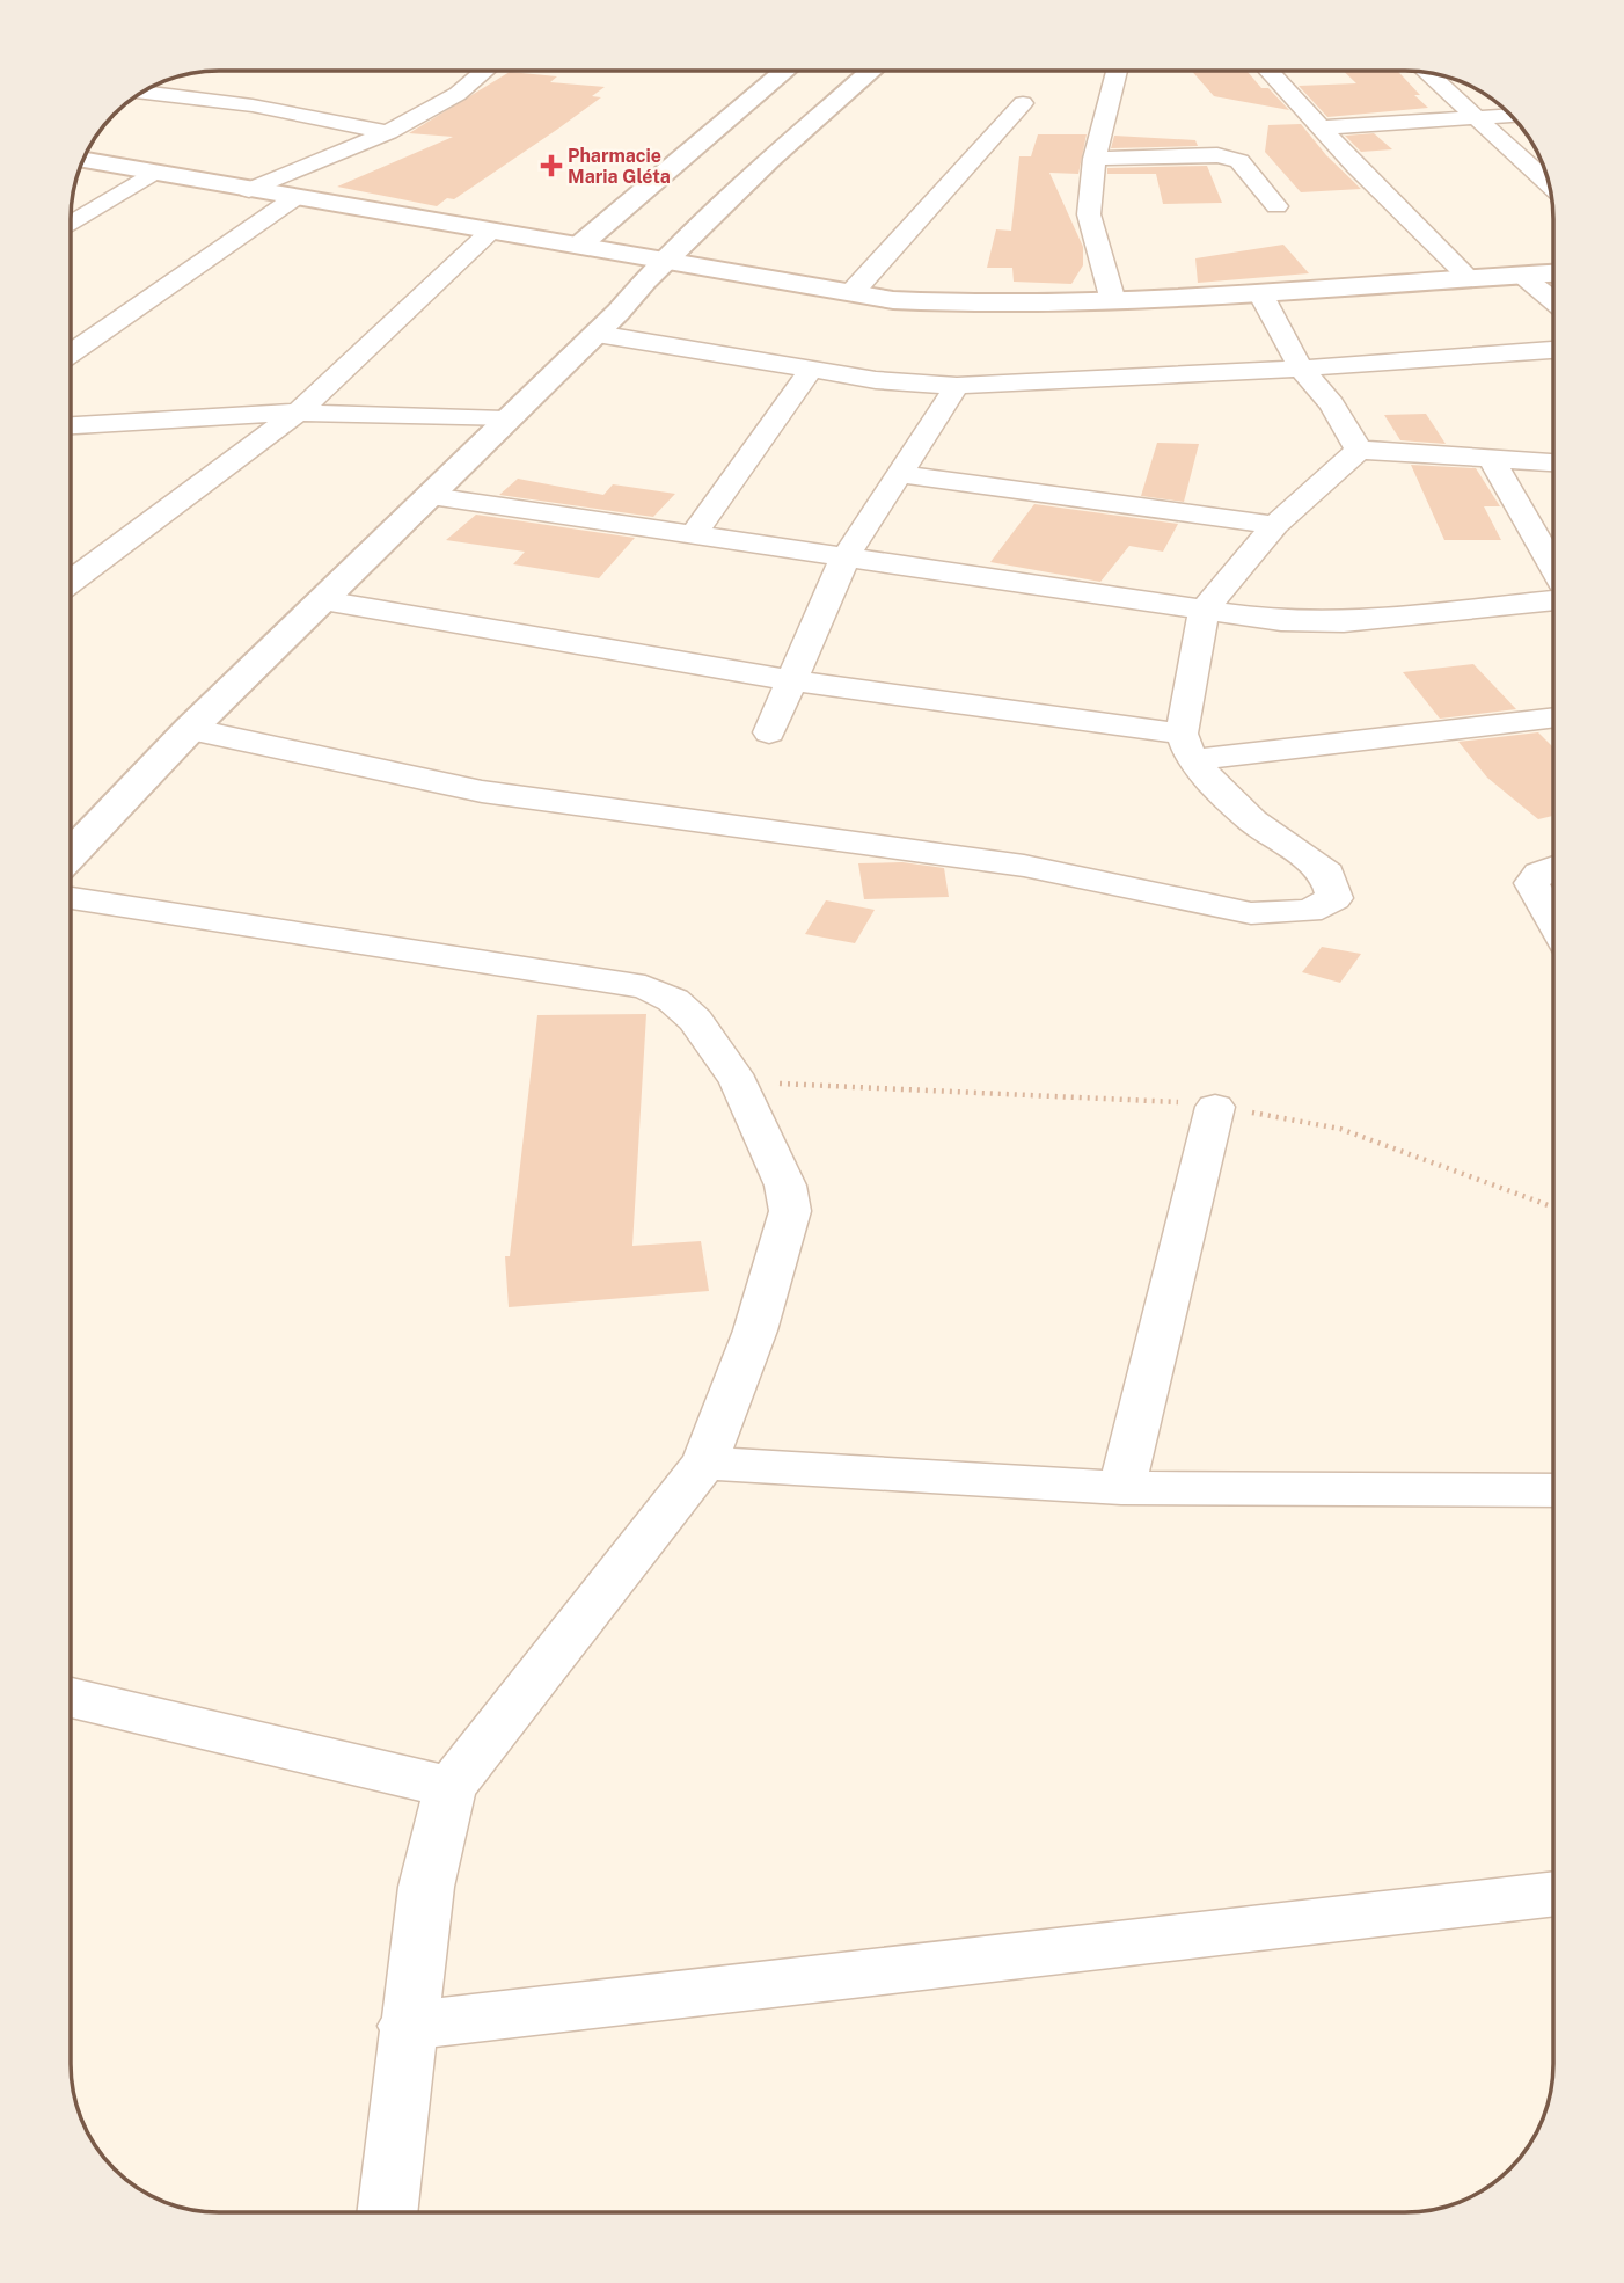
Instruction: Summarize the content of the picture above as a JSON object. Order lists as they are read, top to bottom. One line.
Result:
{"places":{"health":["Pharmacie Maria Gléta"]}}
